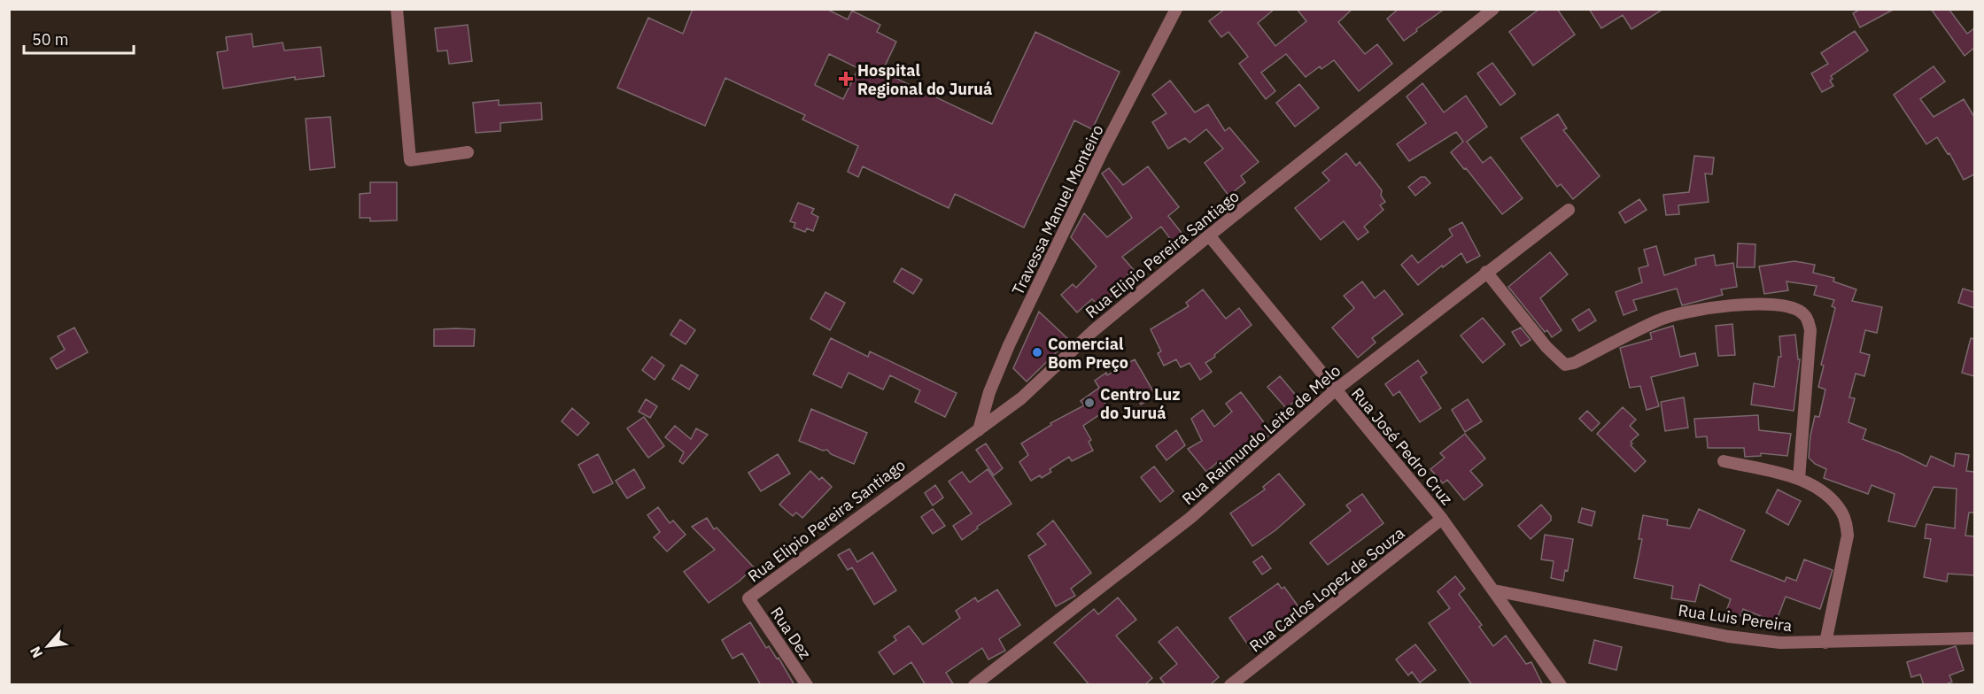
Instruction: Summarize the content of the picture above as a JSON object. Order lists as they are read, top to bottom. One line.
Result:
{"streets":{"street":["Travessa Manuel Monteiro","Rua Elipio Pereira Santiago","Rua Raimundo Leite de Melo","Rua José Pedro Cruz","Rua Carlos Lopez de Souza","Rua Luis Pereira","Rua Dez"]},"crossings":[["Travessa Manuel Monteiro","Rua Elipio Pereira Santiago"],["Rua Elipio Pereira Santiago","Rua José Pedro Cruz"],["Rua Elipio Pereira Santiago","Rua Dez"],["Rua Raimundo Leite de Melo","Rua José Pedro Cruz"],["Rua José Pedro Cruz","Rua Carlos Lopez de Souza"],["Rua José Pedro Cruz","Rua Luis Pereira"]],"places":{"health":["Hospital Regional do Juruá"],"other":["Comercial Bom Preço","Centro Luz do Juruá"]},"scale_bar":"50 m","north":"bottom left"}
